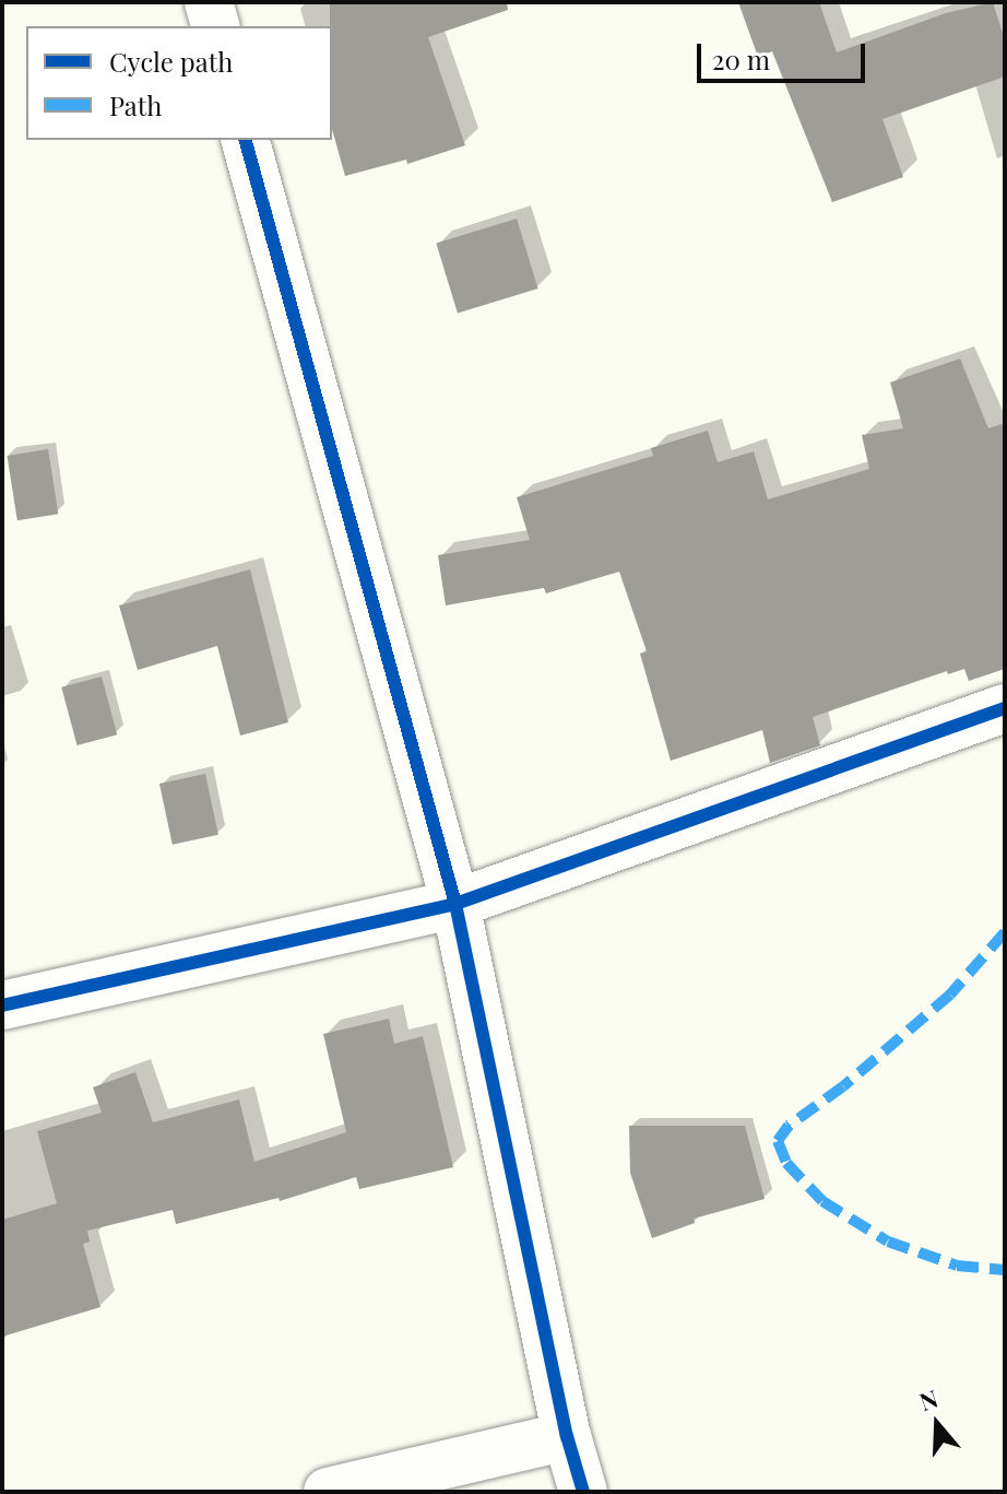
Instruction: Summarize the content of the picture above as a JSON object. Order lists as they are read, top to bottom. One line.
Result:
{"legend":["Cycle path","Path"],"scale_bar":"20 m","north":"top"}
